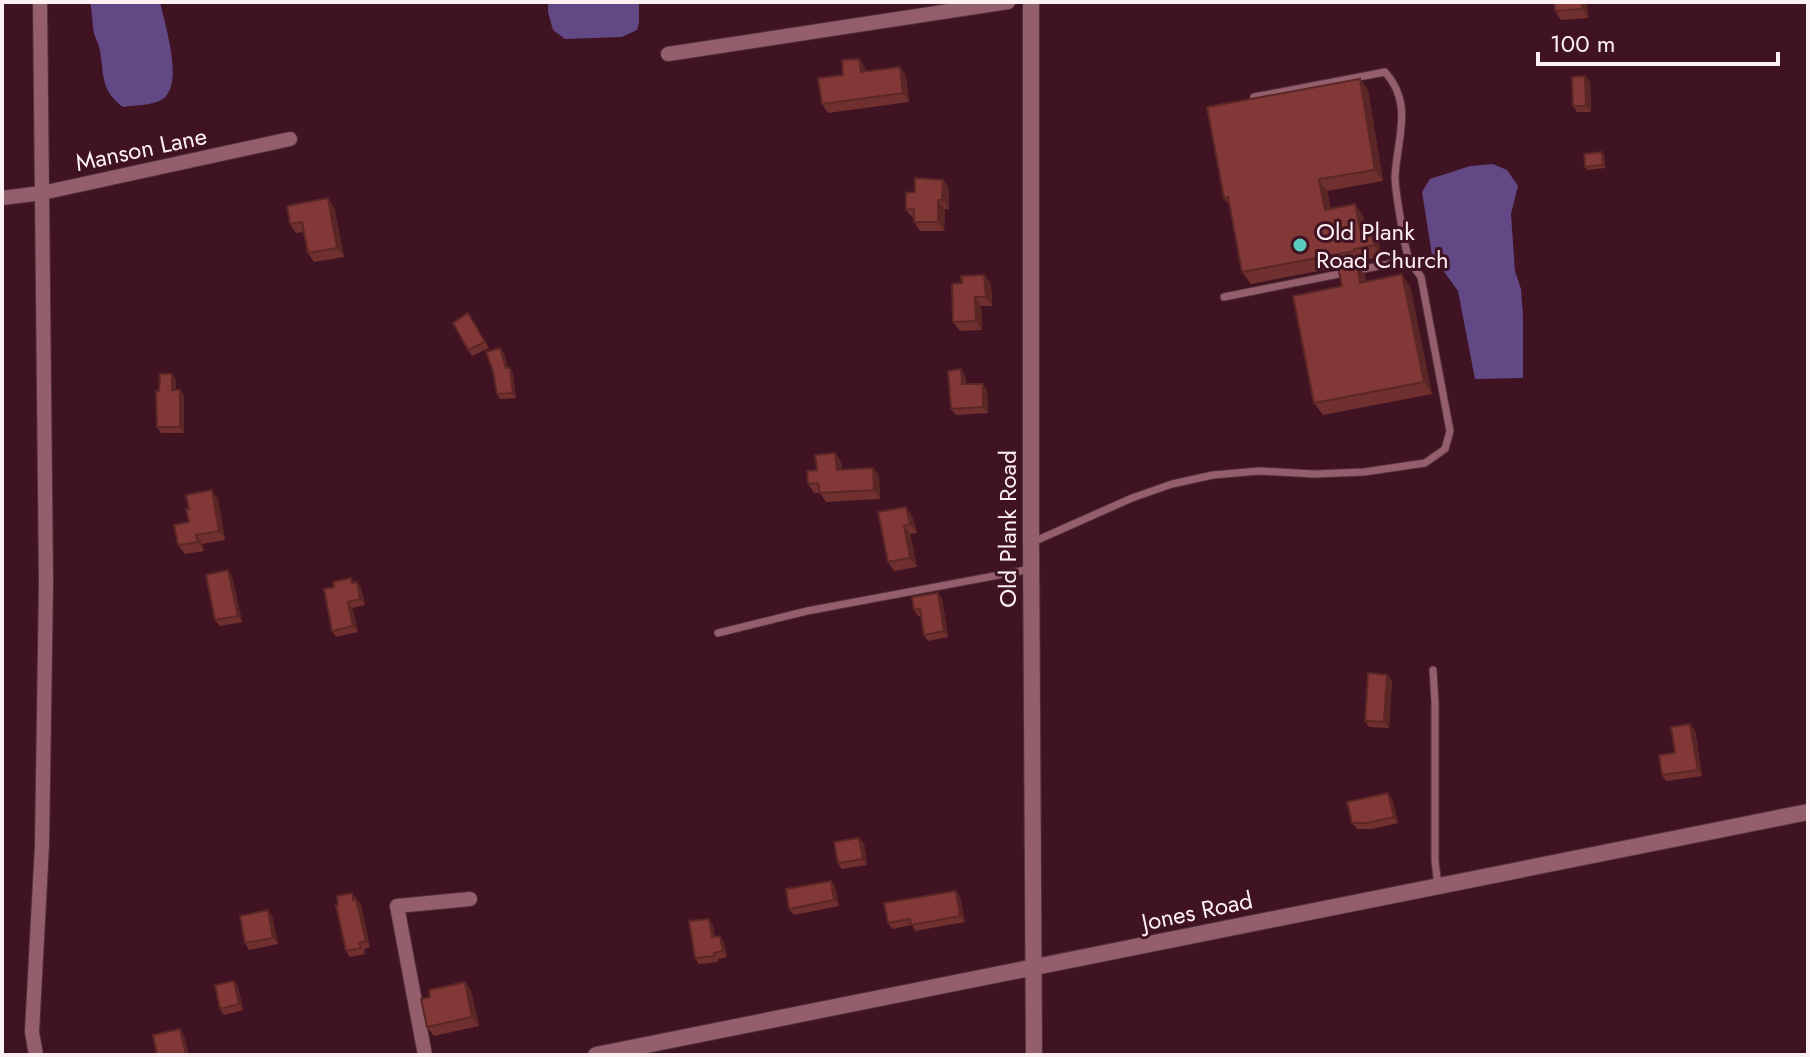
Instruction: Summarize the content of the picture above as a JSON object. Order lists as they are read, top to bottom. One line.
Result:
{"streets":{"street":["Manson Lane","Old Plank Road","Jones Road"]},"crossings":[["Old Plank Road","Jones Road"]],"places":["Old Plank Road Church"],"scale_bar":"100 m"}
